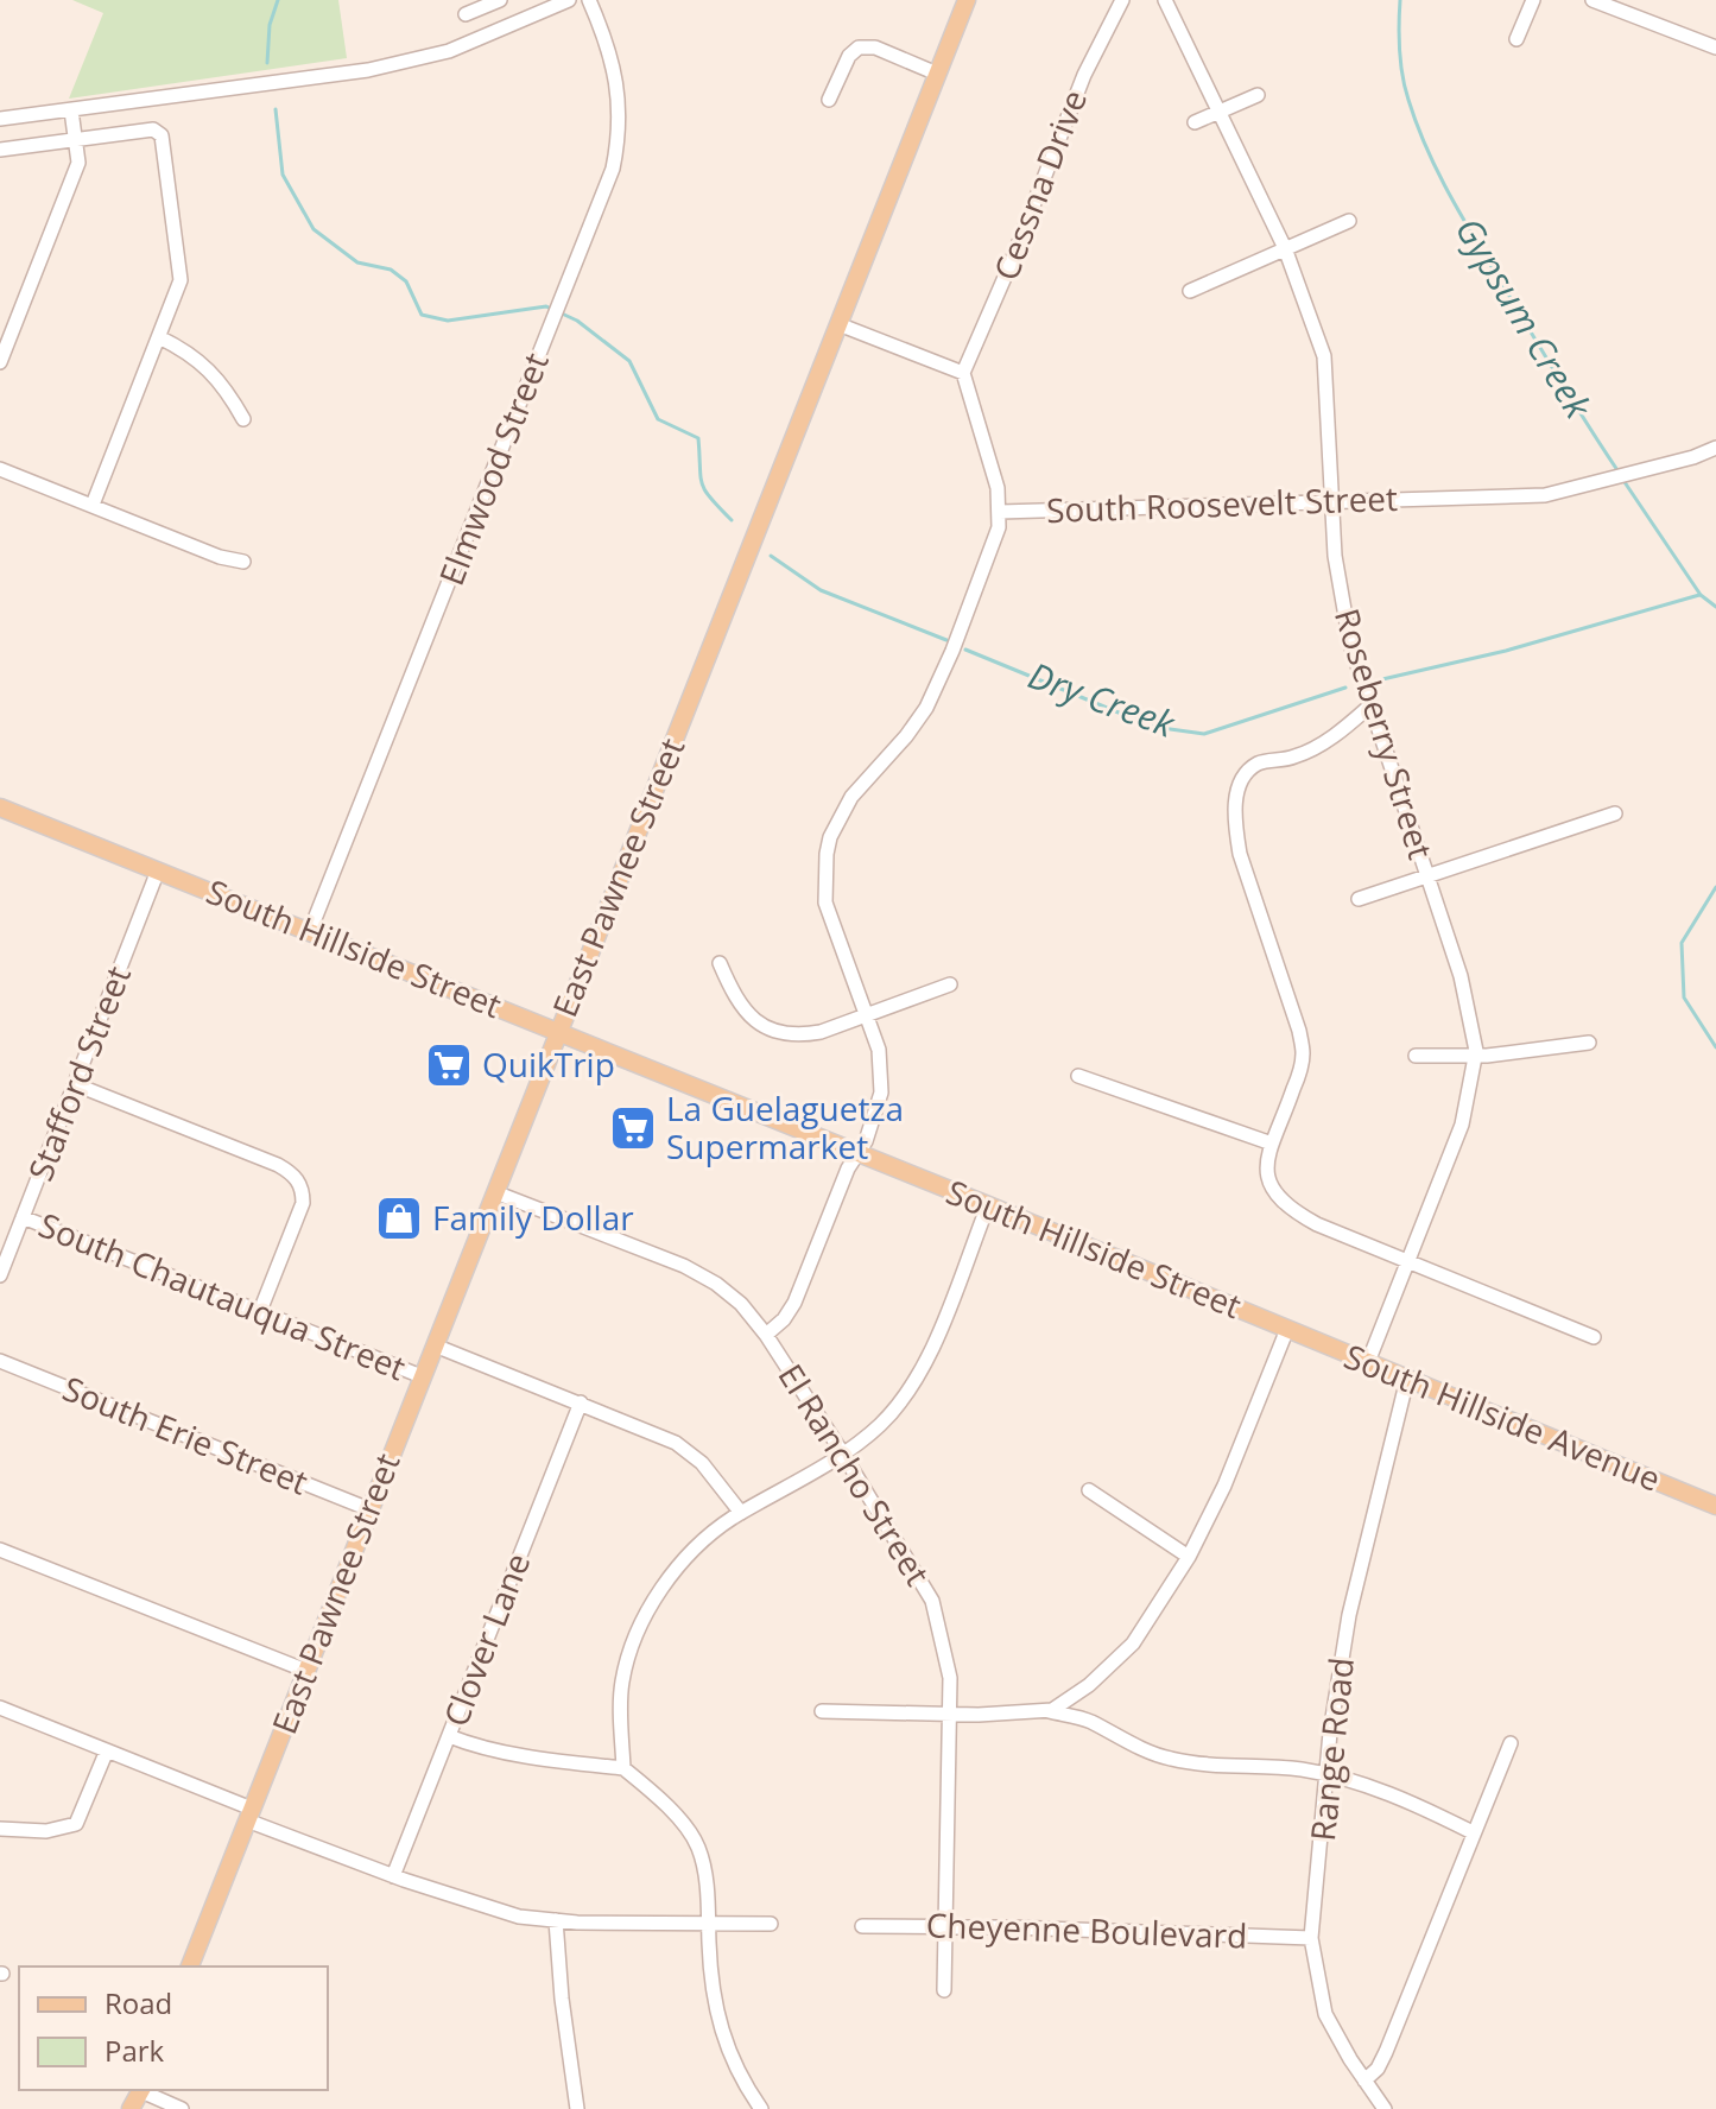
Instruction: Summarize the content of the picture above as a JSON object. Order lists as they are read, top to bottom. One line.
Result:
{"streets":{"main road":["East Pawnee Street","South Hillside Street","South Hillside Avenue"],"street":["Cessna Drive","Elmwood Street","South Roosevelt Street","Roseberry Street","Stafford Street","South Chautauqua Street","South Erie Street","El Rancho Street","Clover Lane","Range Road","Cheyenne Boulevard"]},"crossings":[["Cessna Drive","South Roosevelt Street"],["Elmwood Street","South Hillside Street"],["South Roosevelt Street","Roseberry Street"],["Roseberry Street","South Hillside Avenue"],["East Pawnee Street","South Hillside Street"],["East Pawnee Street","South Chautauqua Street"],["East Pawnee Street","South Erie Street"],["East Pawnee Street","El Rancho Street"],["South Hillside Street","Stafford Street"],["South Hillside Street","South Hillside Avenue"],["Stafford Street","South Chautauqua Street"],["South Hillside Avenue","Range Road"],["El Rancho Street","Cheyenne Boulevard"],["Range Road","Cheyenne Boulevard"]],"water":["Gypsum Creek","Dry Creek"],"places":{"supermarket":["QuikTrip","La Guelaguetza Supermarket"],"shop":["Family Dollar"]},"legend":["Road","Park"]}
